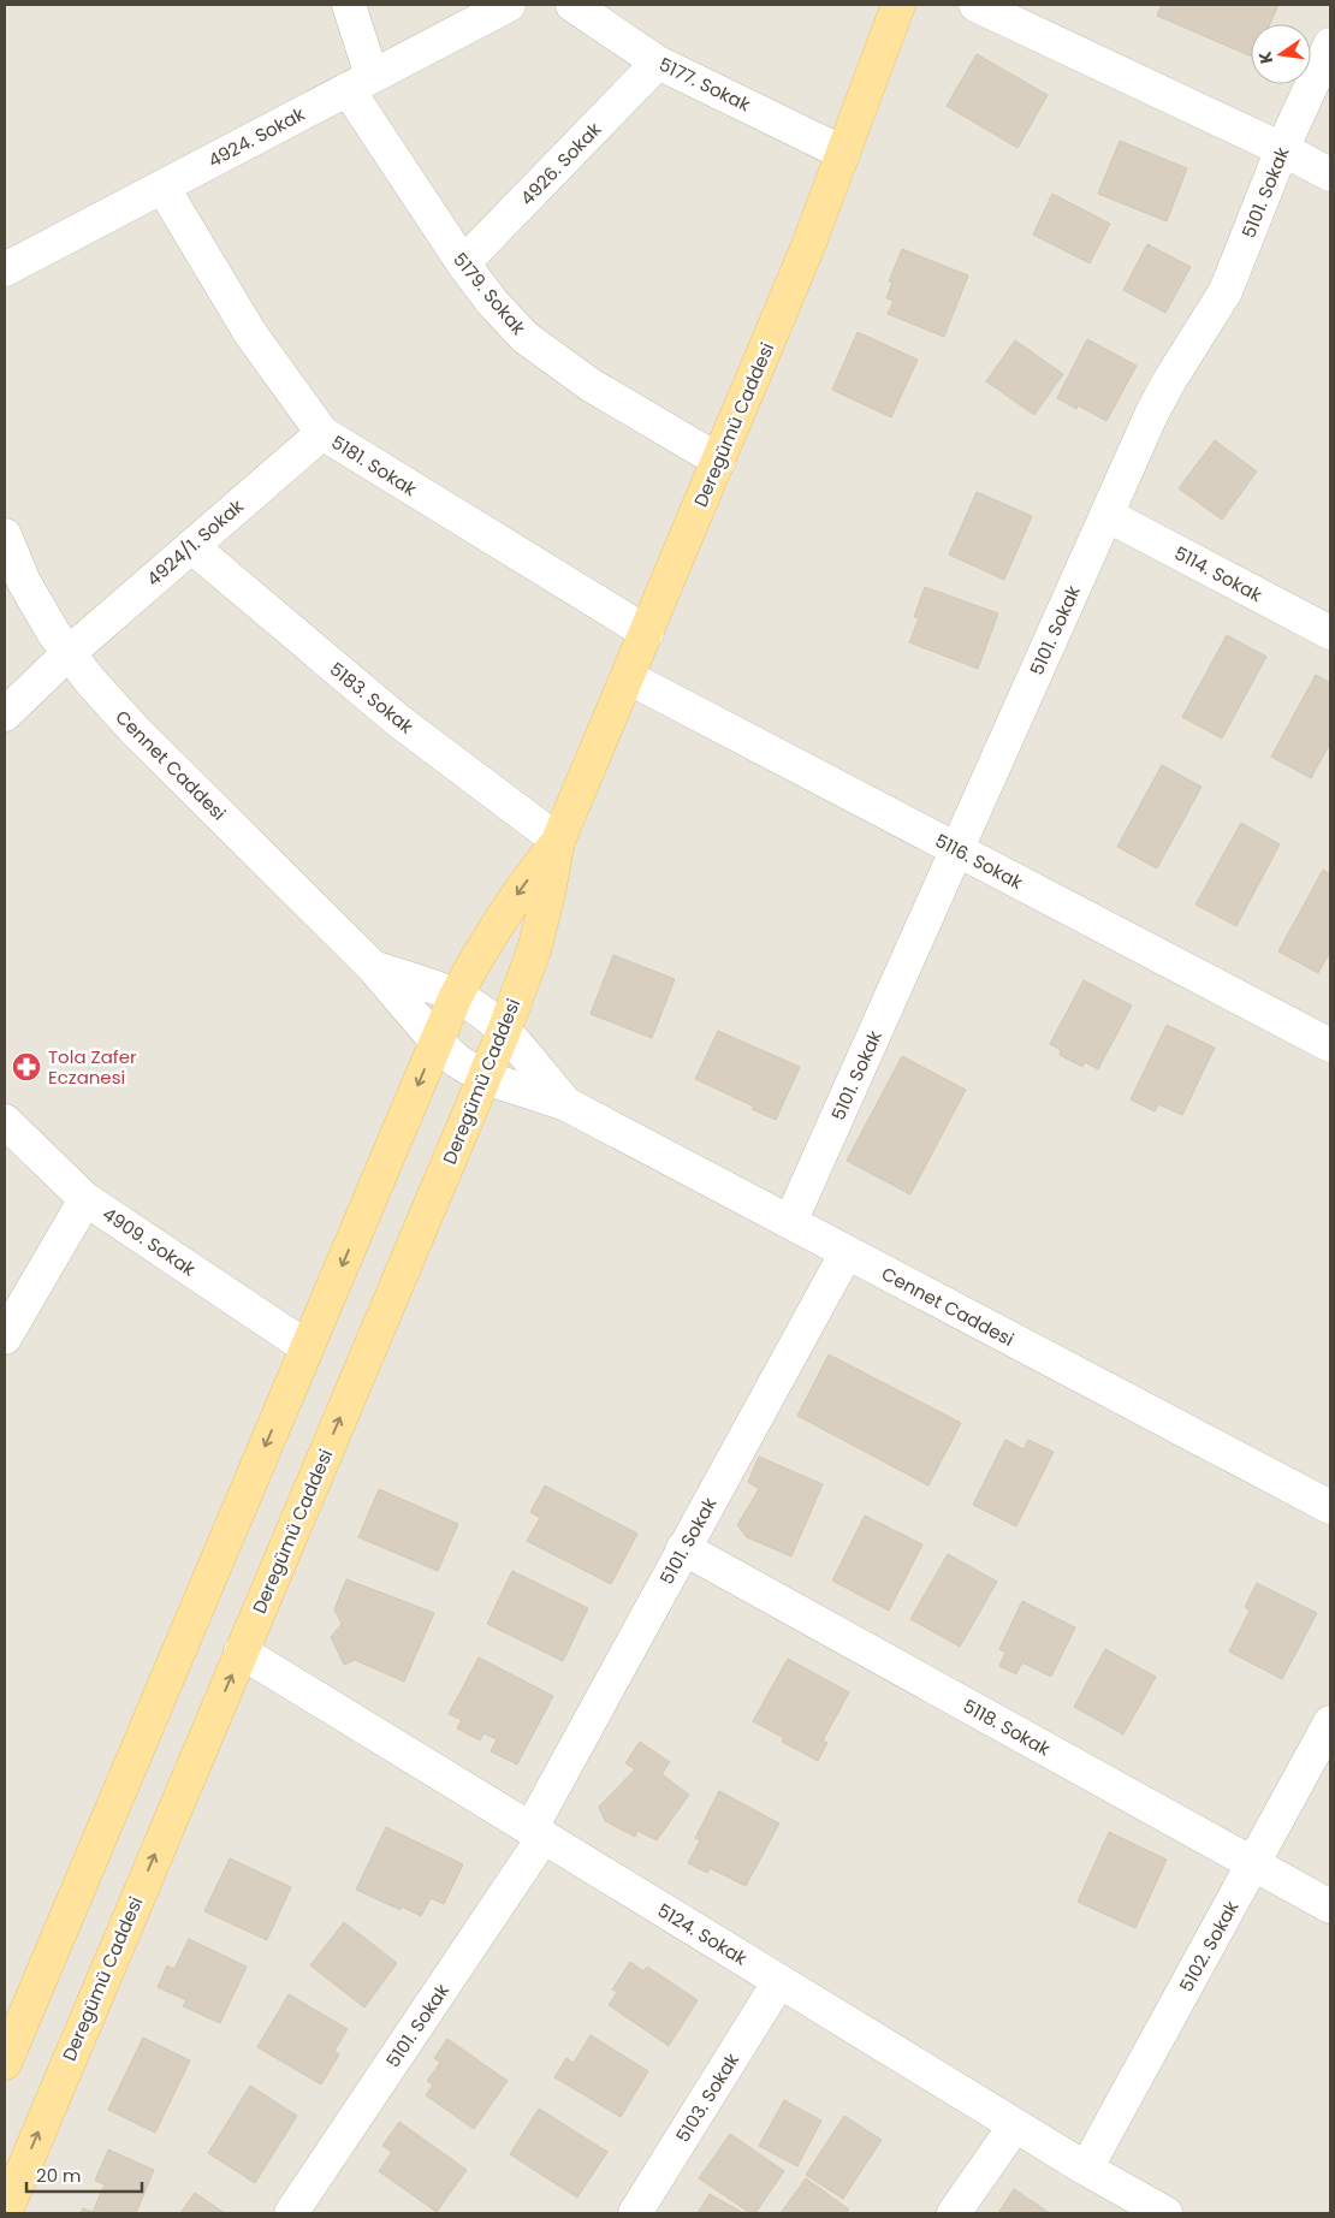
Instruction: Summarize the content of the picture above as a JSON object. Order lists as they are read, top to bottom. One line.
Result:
{"streets":{"main road":["Deregümü Caddesi"],"street":["5177. Sokak","4924. Sokak","4926. Sokak","5101. Sokak","5179. Sokak","5181. Sokak","4924/1. Sokak","5114. Sokak","5183. Sokak","Cennet Caddesi","5116. Sokak","4909. Sokak","5118. Sokak","5124. Sokak","5102. Sokak","5103. Sokak"]},"crossings":[["5177. Sokak","4926. Sokak"],["5177. Sokak","Deregümü Caddesi"],["4924. Sokak","5179. Sokak"],["4924. Sokak","5181. Sokak"],["4926. Sokak","5179. Sokak"],["5101. Sokak","5114. Sokak"],["5101. Sokak","Cennet Caddesi"],["5101. Sokak","5116. Sokak"],["5101. Sokak","5118. Sokak"],["5101. Sokak","5124. Sokak"],["5179. Sokak","Deregümü Caddesi"],["Deregümü Caddesi","5181. Sokak"],["Deregümü Caddesi","5183. Sokak"],["Deregümü Caddesi","Cennet Caddesi"],["Deregümü Caddesi","5116. Sokak"],["Deregümü Caddesi","4909. Sokak"],["Deregümü Caddesi","5124. Sokak"],["5181. Sokak","4924/1. Sokak"],["4924/1. Sokak","5183. Sokak"],["4924/1. Sokak","Cennet Caddesi"],["5118. Sokak","5102. Sokak"],["5124. Sokak","5102. Sokak"],["5124. Sokak","5103. Sokak"]],"places":{"pharmacy":["Tola Zafer Eczanesi"]},"scale_bar":"20 m","north":"left"}
